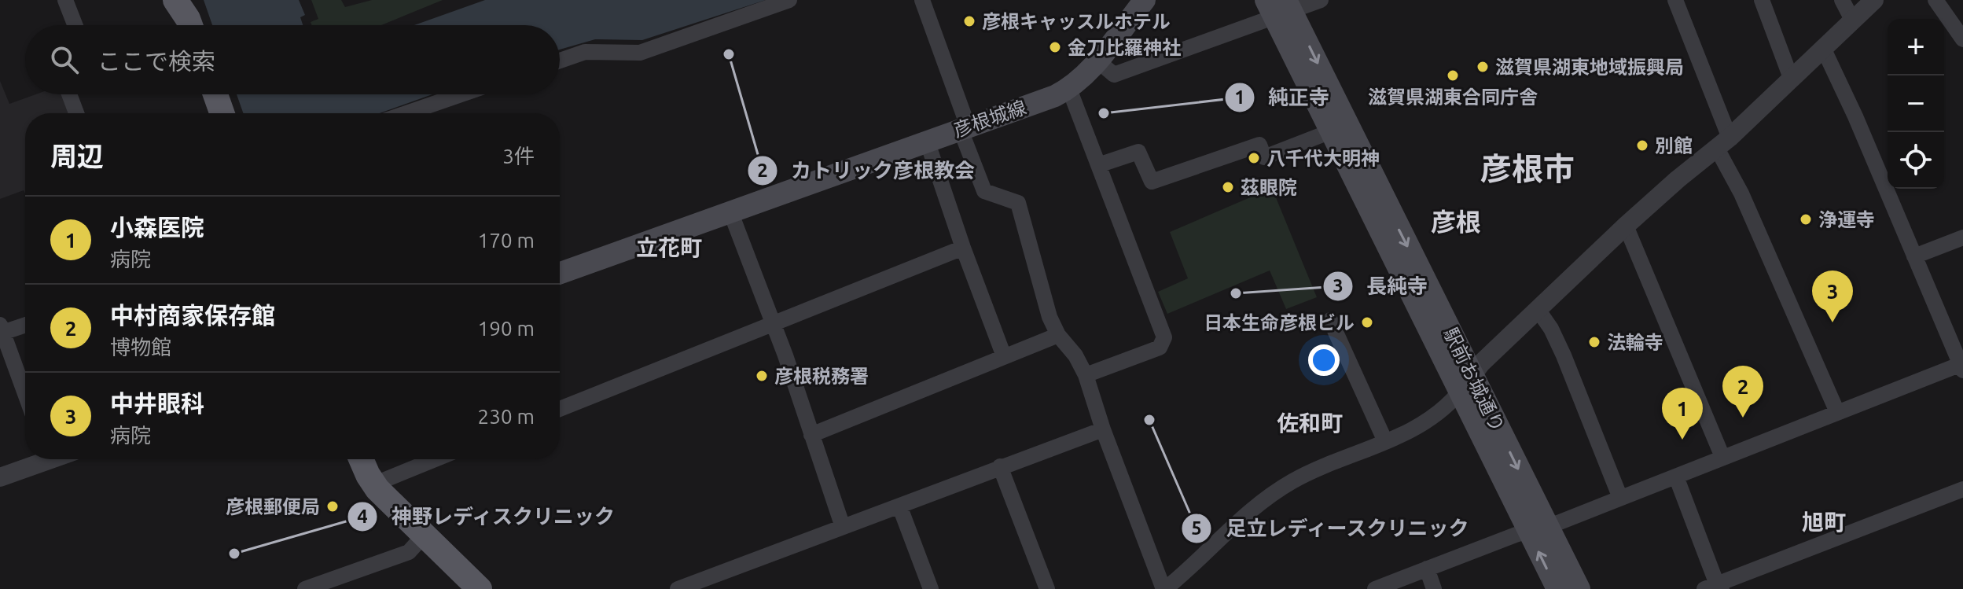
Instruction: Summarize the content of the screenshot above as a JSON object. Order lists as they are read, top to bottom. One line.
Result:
{"streets":{"main road":["彦根城線","駅前お城通り"]},"districts":["彦根市","彦根","立花町","佐和町","旭町"],"places":["彦根キャッスルホテル","金刀比羅神社","カトリック彦根教会","滋賀県湖東地域振興局","滋賀県湖東合同庁舎","純正寺","別館","八千代大明神","茲眼院","浄運寺","長純寺","日本生命彦根ビル","法輪寺","彦根税務署","足立レディースクリニック","彦根郵便局","神野レディスクリニック"],"page":{"map_buttons":["+","−"],"search":"ここで検索","heading":["周辺","3件"],"list":[{"mark":"1","name":"小森医院","note":"病院","value":"170 m"},{"mark":"2","name":"中村商家保存館","note":"博物館","value":"190 m"},{"mark":"3","name":"中井眼科","note":"病院","value":"230 m"}],"pins":["3","2","1"]}}
